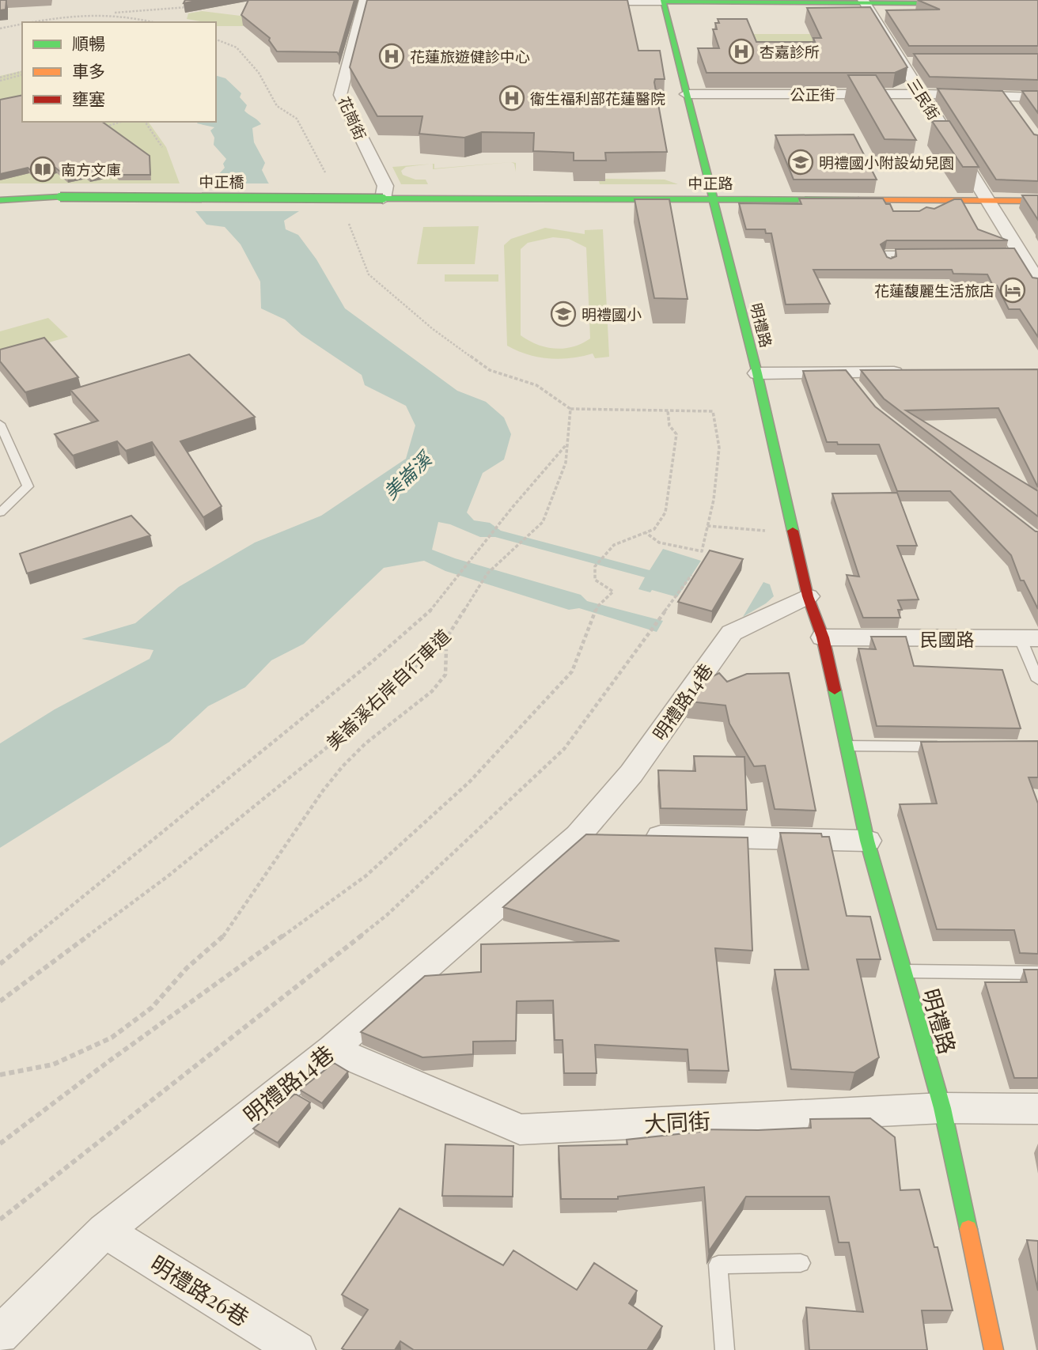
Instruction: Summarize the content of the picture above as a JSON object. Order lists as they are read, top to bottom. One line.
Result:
{"streets":{"street":["公正街","三民街","花崗街","中正橋","中正路","明禮路","民國路","明禮路14巷","大同街","明禮路26巷"],"path":["美崙溪右岸自行車道"]},"crossings":[["公正街","三民街"],["公正街","明禮路"],["三民街","中正路"],["花崗街","中正橋"],["花崗街","中正路"],["中正橋","中正路"],["中正路","明禮路"],["明禮路","民國路"],["明禮路","明禮路14巷"],["明禮路","大同街"],["明禮路14巷","大同街"],["明禮路14巷","明禮路26巷"]],"water":["美崙溪"],"places":{"hospital":["杏嘉診所","花蓮旅遊健診中心","衛生福利部花蓮醫院"],"school or university":["明禮國小附設幼兒園","明禮國小"],"library":["南方文庫"],"hotel":["花蓮馥麗生活旅店"]},"legend":["順暢","車多","壅塞"]}
